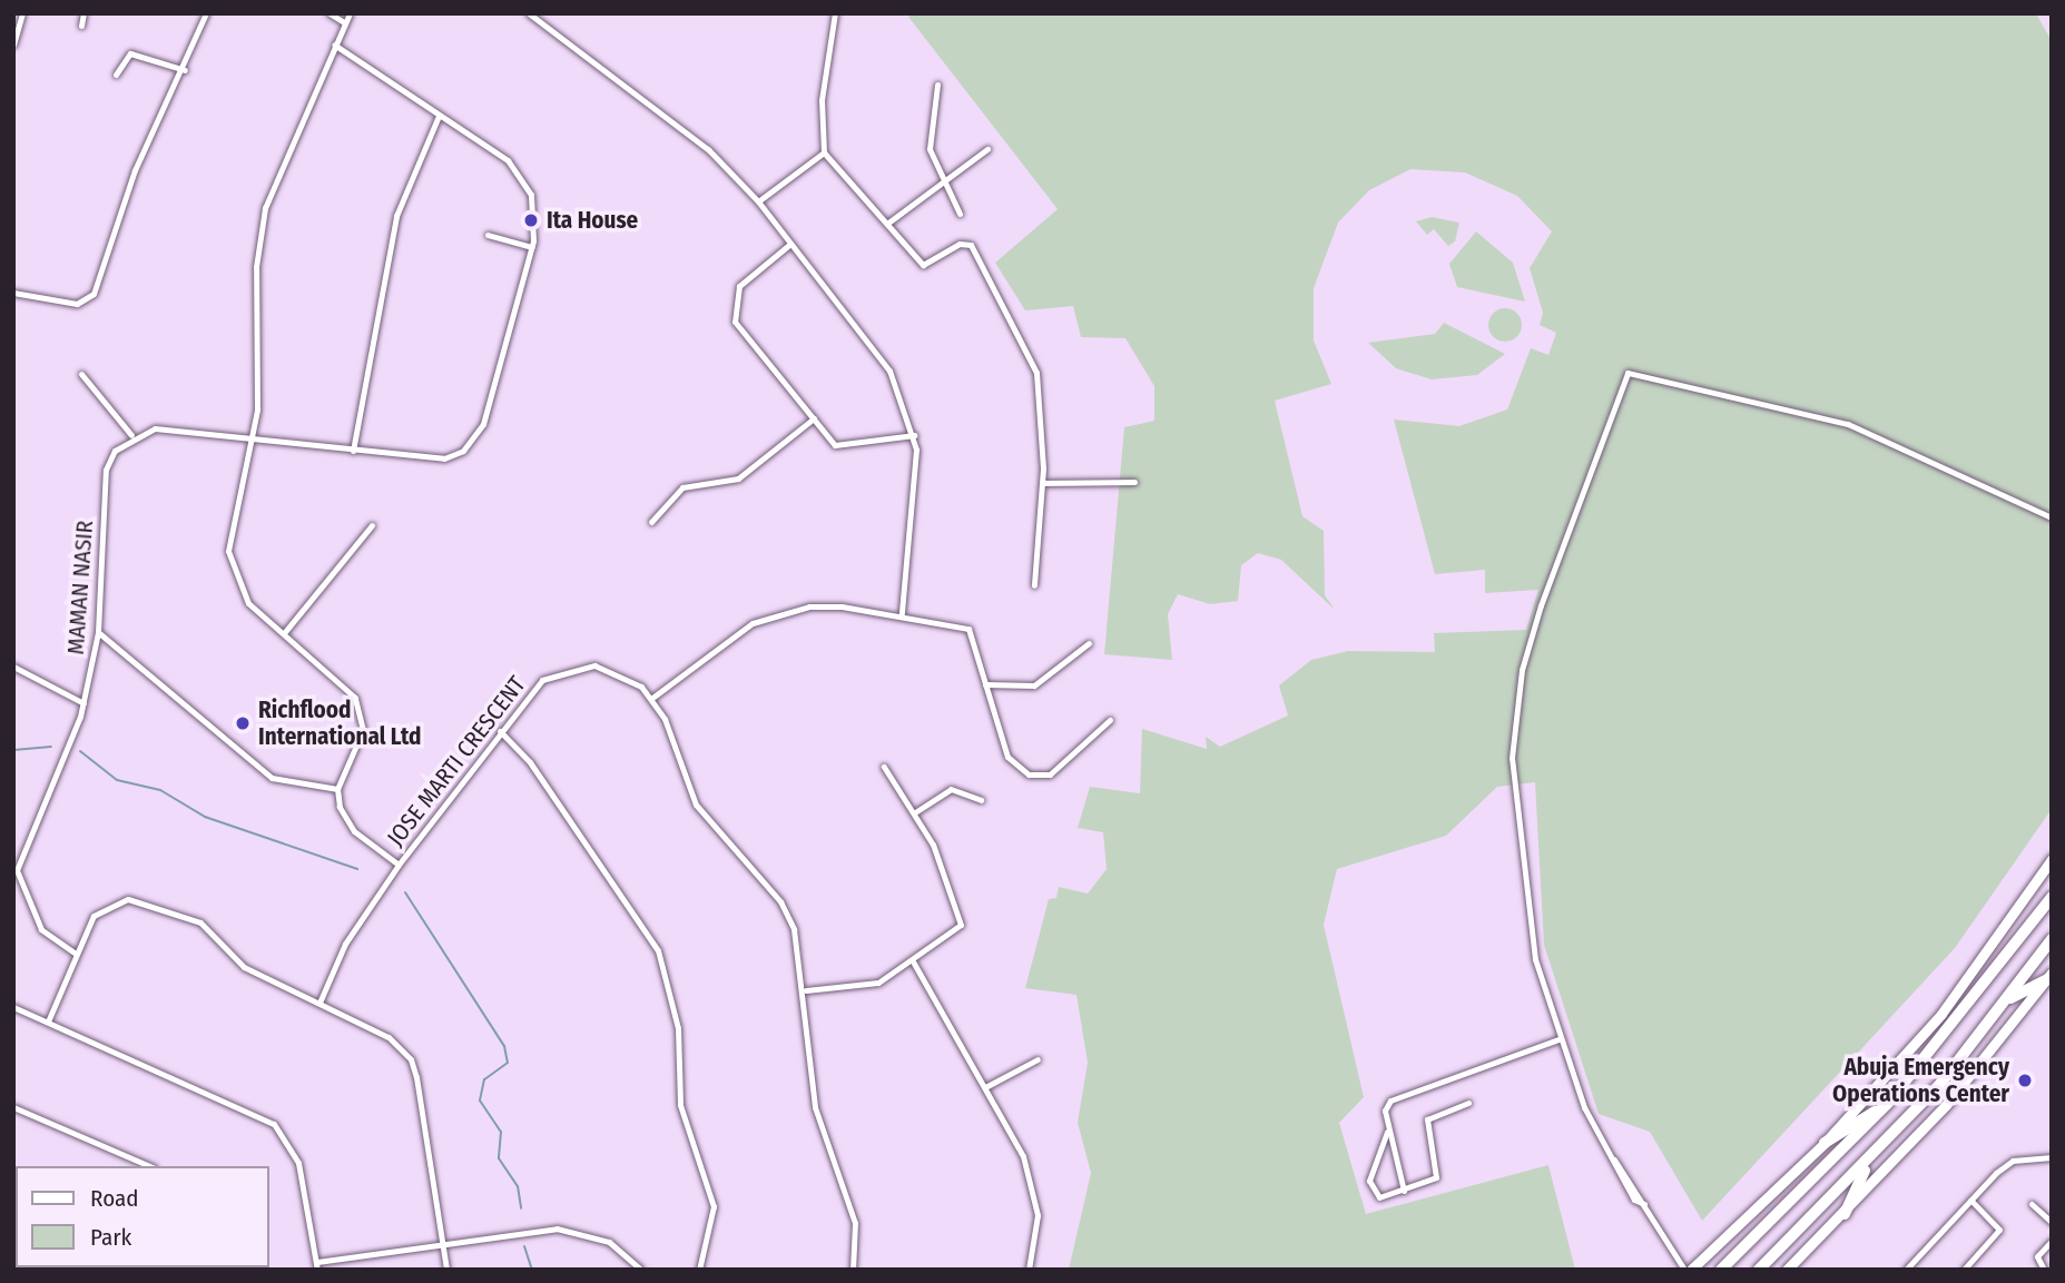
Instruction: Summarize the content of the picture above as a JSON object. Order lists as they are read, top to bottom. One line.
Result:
{"streets":{"street":["MAMAN NASIR","JOSE MARTI CRESCENT"]},"places":["Ita House","Richflood International Ltd","Abuja Emergency Operations Center"],"legend":["Road","Park"]}
